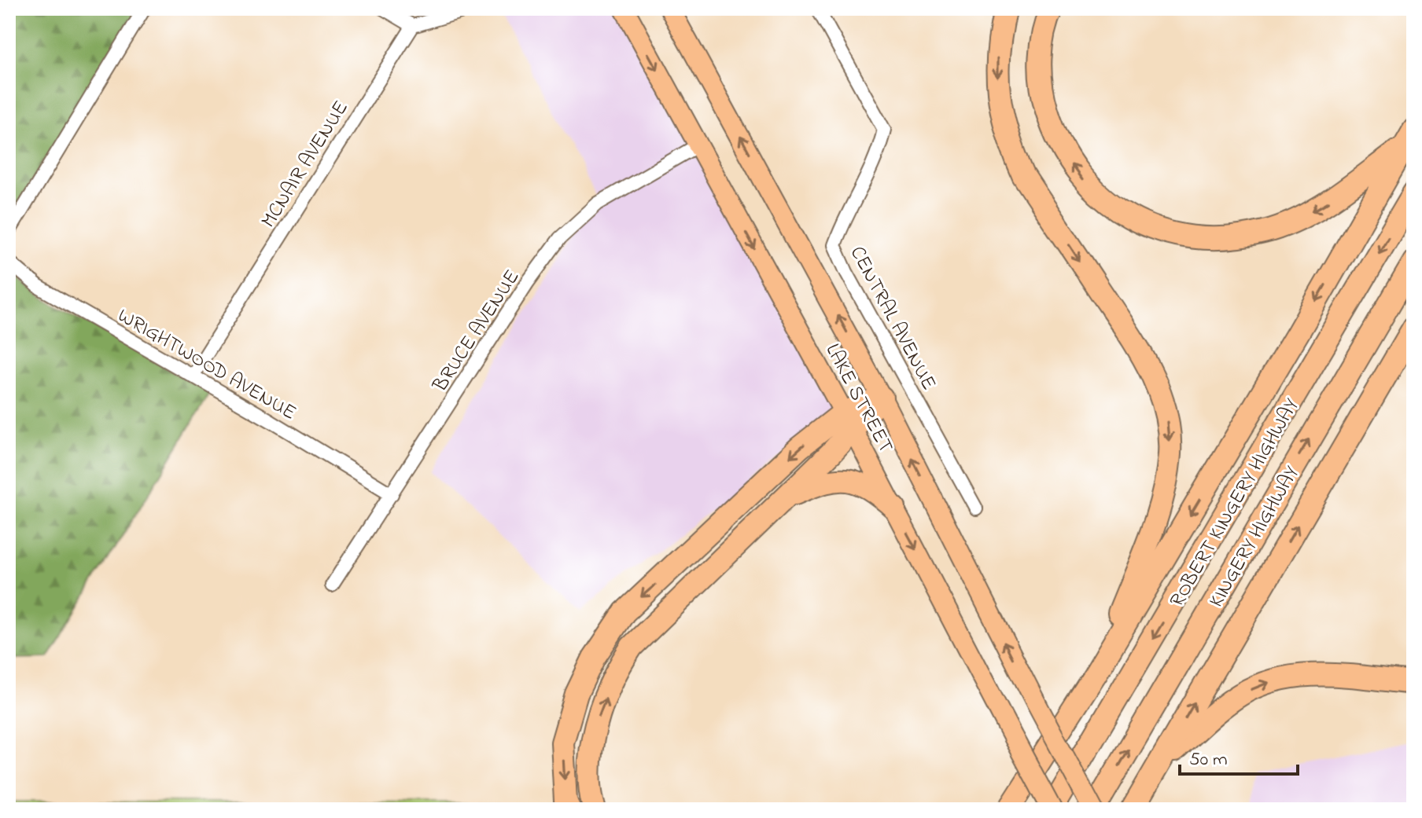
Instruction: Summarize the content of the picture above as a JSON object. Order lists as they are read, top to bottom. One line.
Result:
{"streets":{"highway":["ROBERT KINGERY HIGHWAY","KINGERY HIGHWAY"],"main road":["LAKE STREET"],"street":["MCNAIR AVENUE","CENTRAL AVENUE","BRUCE AVENUE","WRIGHTWOOD AVENUE"]},"crossings":[["MCNAIR AVENUE","WRIGHTWOOD AVENUE"],["BRUCE AVENUE","WRIGHTWOOD AVENUE"],["BRUCE AVENUE","LAKE STREET"],["LAKE STREET","ROBERT KINGERY HIGHWAY"],["LAKE STREET","KINGERY HIGHWAY"]],"scale_bar":"50 m"}
